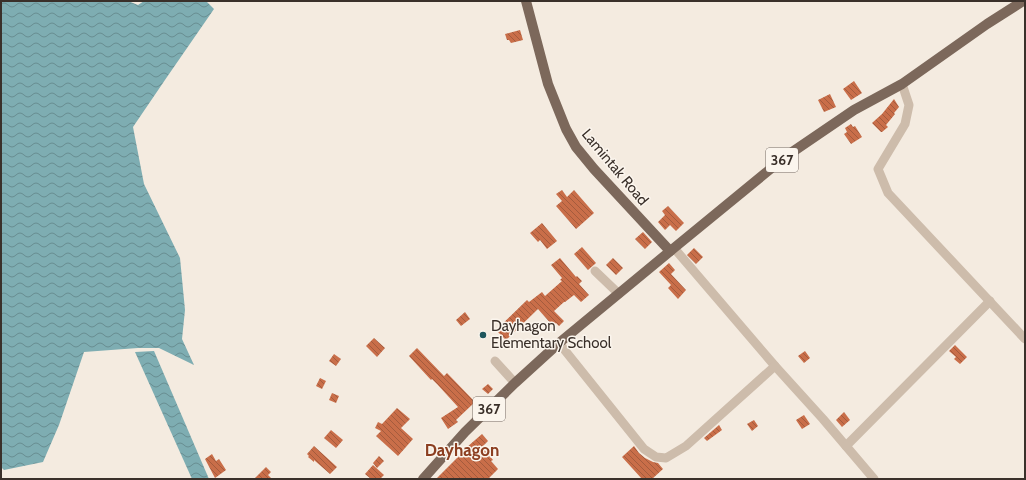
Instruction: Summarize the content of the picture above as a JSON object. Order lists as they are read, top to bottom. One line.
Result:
{"streets":{"main road":["367","Lamintak Road"]},"crossings":[["367","Lamintak Road"]],"districts":["Dayhagon"],"places":["Dayhagon Elementary School"]}
